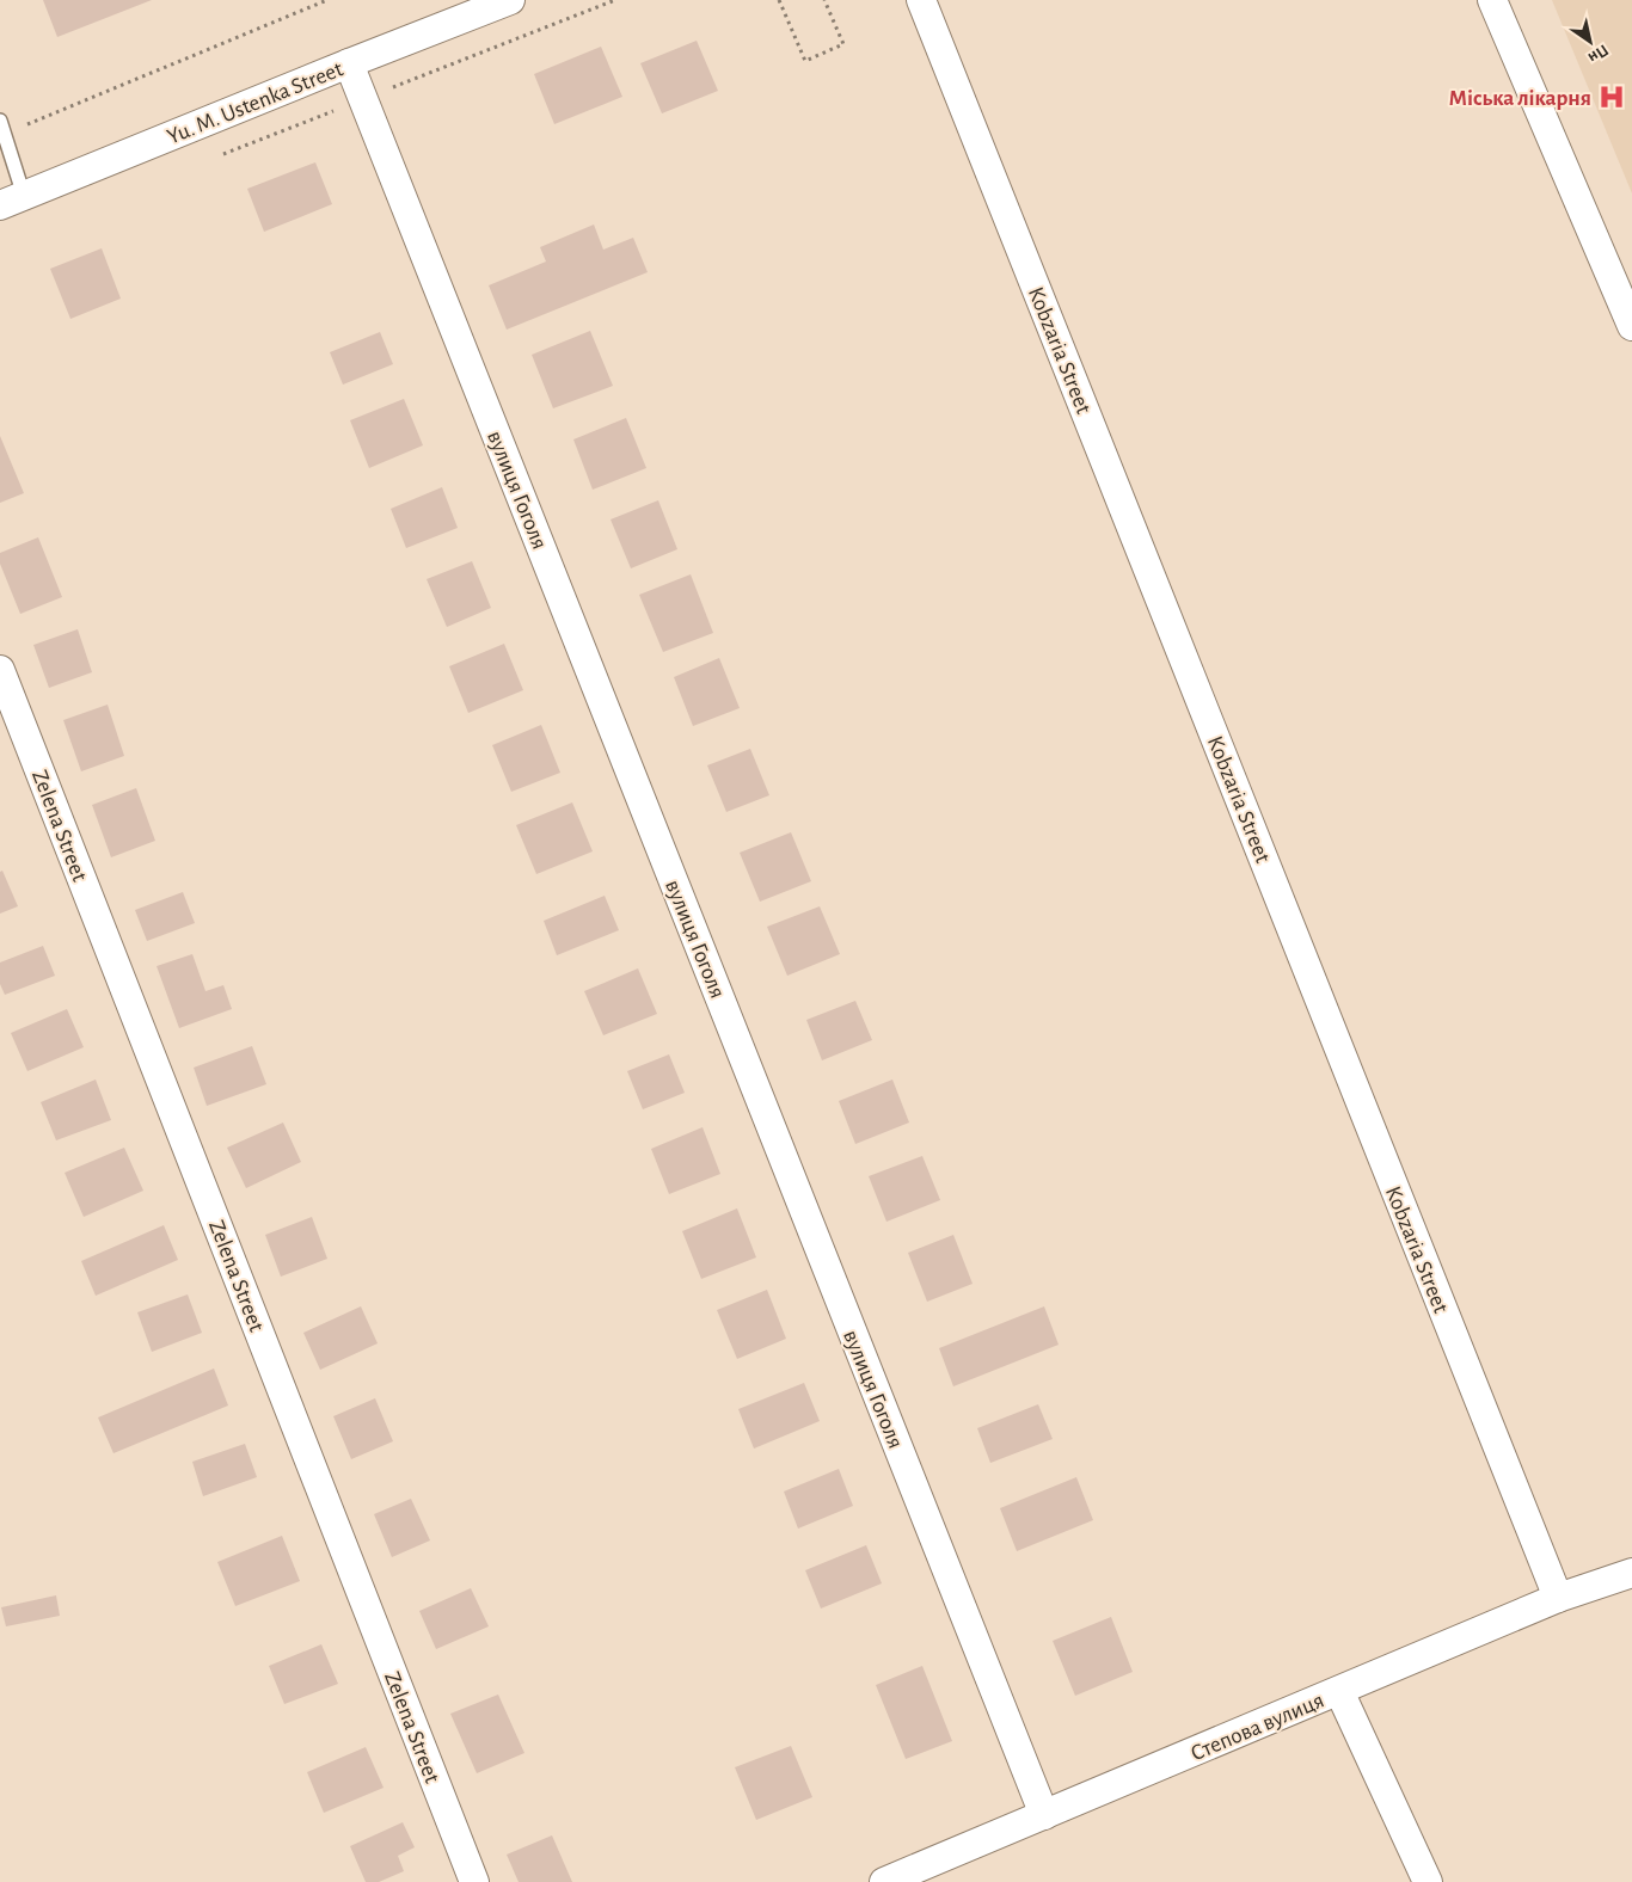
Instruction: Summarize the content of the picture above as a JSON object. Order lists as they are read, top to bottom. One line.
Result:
{"streets":{"street":["Yu. M. Ustenka Street","Kobzaria Street","вулиця Гоголя","Zelena Street","Степова вулиця"]},"crossings":[["Yu. M. Ustenka Street","вулиця Гоголя"],["Kobzaria Street","Степова вулиця"],["вулиця Гоголя","Степова вулиця"]],"places":{"hospital":["Міська лікарня"]},"north":"bottom right"}
